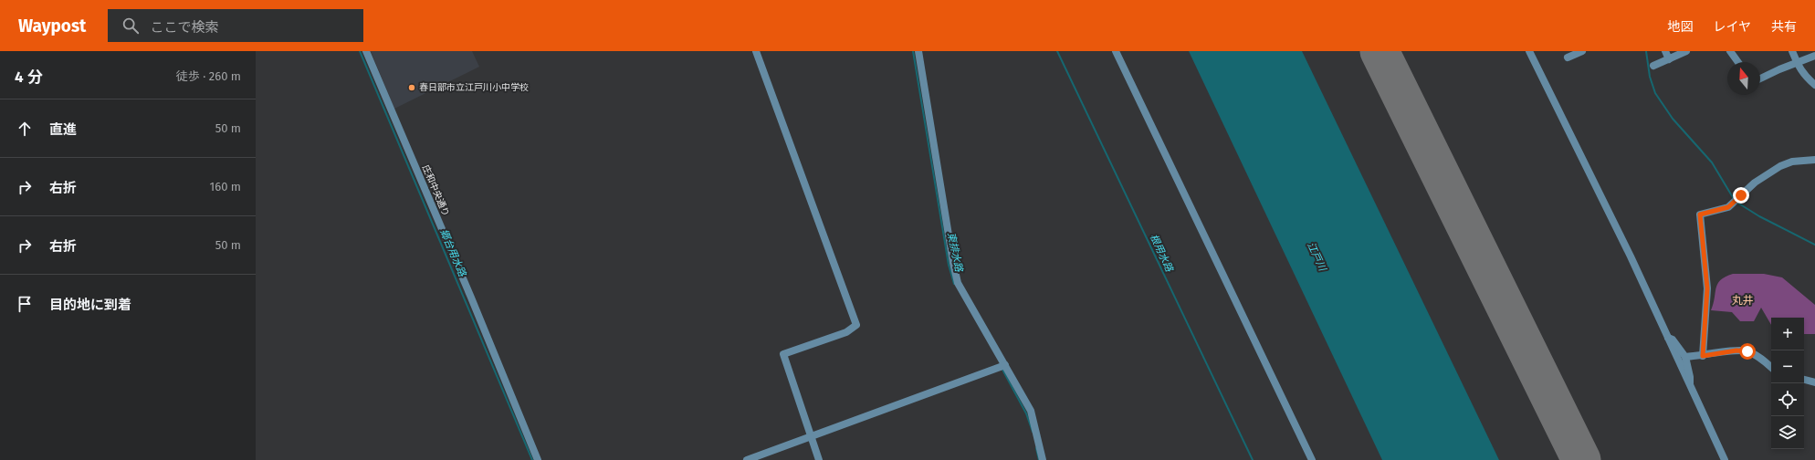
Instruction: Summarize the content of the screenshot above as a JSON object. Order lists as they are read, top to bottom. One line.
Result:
{"streets":{"street":["庄和中央通り"]},"districts":["丸井"],"water":["東排水路","郷台用水路","根用水路","江戸川"],"places":["春日部市立江戸川小中学校"],"north":"top","page":{"header":"Waypost","search":"ここで検索","nav":["地図","レイヤ","共有"],"heading":["4 分","徒歩 · 260 m"],"list":[["直進","50 m"],["右折","160 m"],["右折","50 m"],"目的地に到着"],"map_buttons":["+","−"]}}
